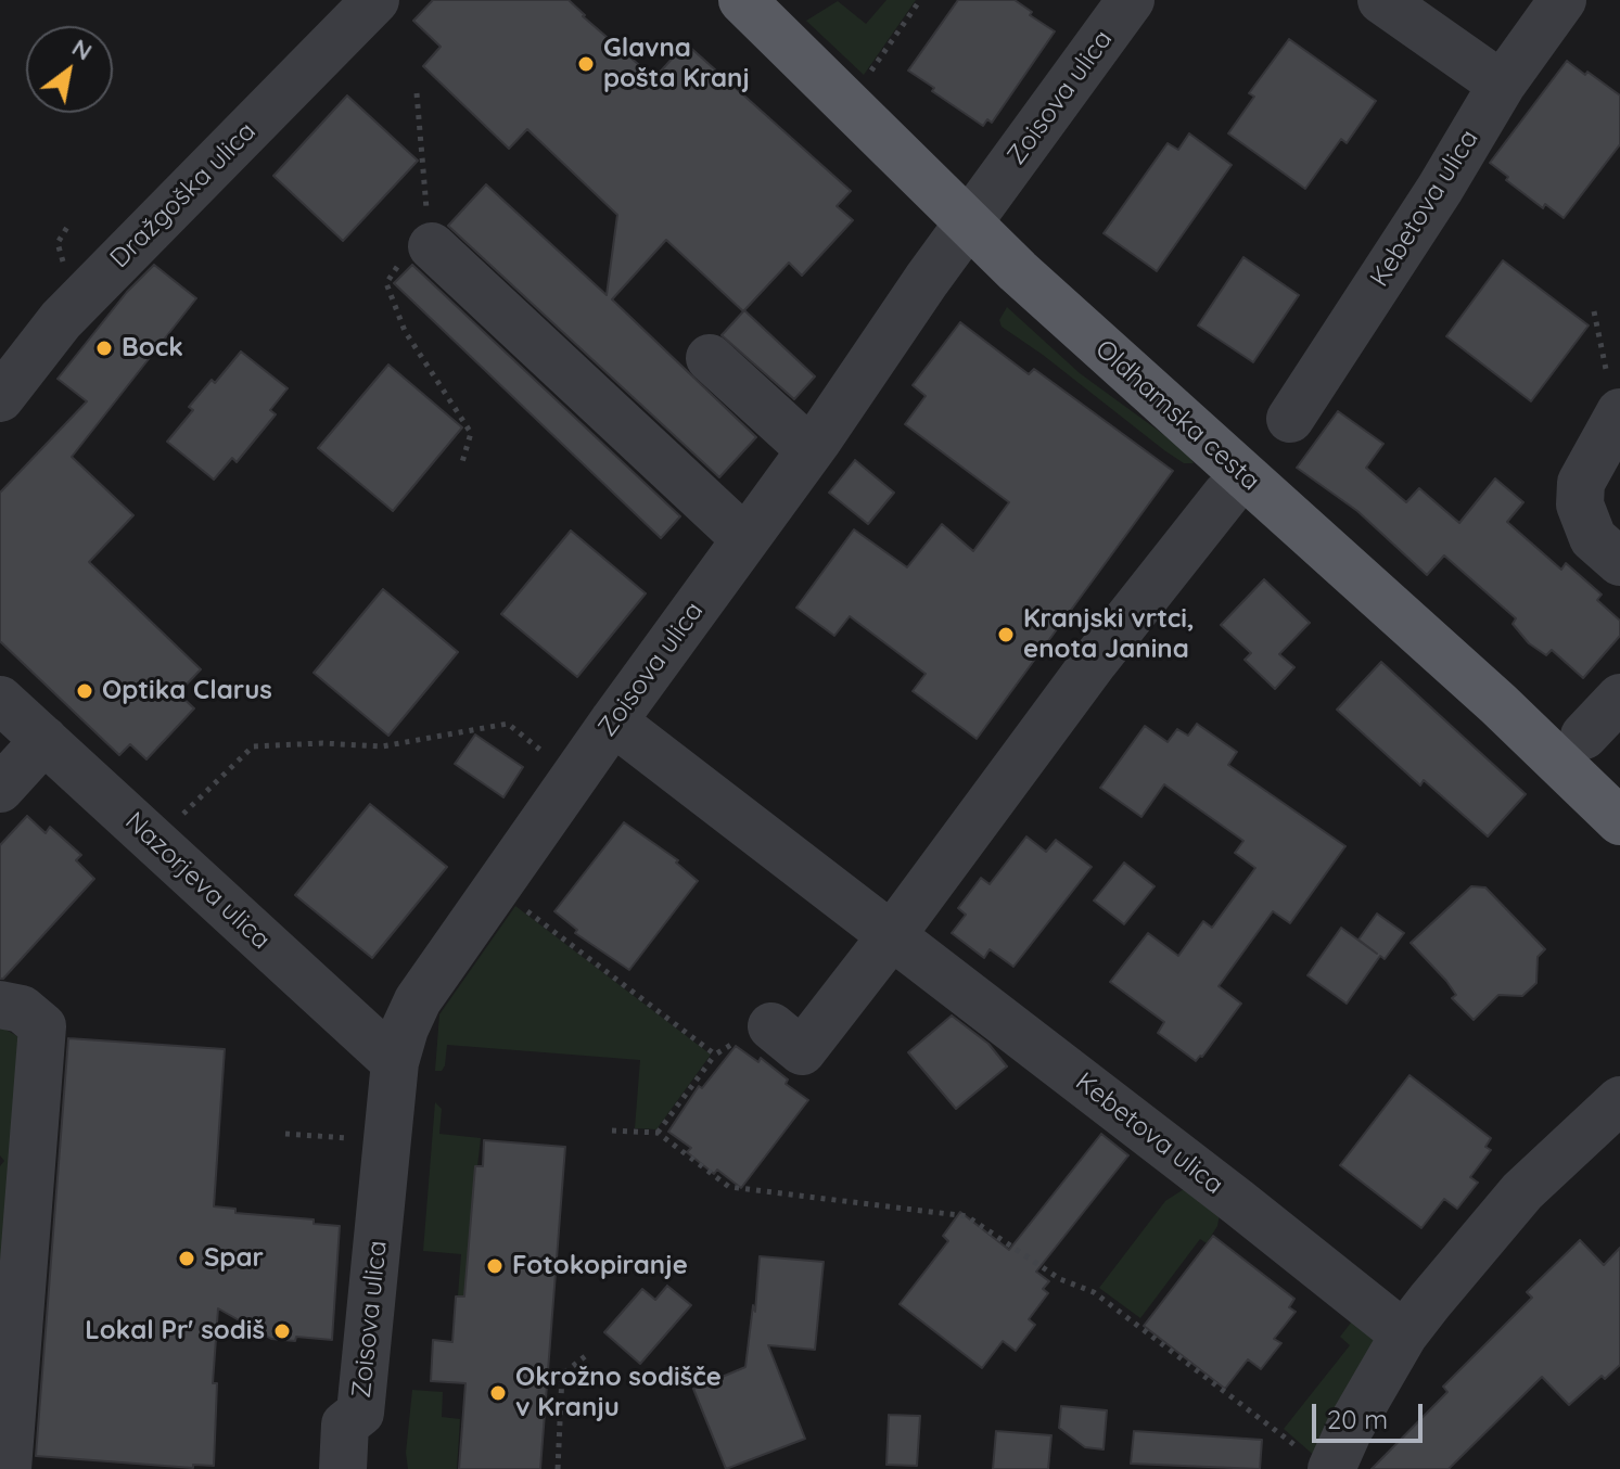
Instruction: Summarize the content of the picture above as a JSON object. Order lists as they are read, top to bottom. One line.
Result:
{"streets":{"main road":["Oldhamska cesta"],"street":["Zoisova ulica","Dražgoška ulica","Kebetova ulica","Nazorjeva ulica"]},"crossings":[["Zoisova ulica","Kebetova ulica"],["Zoisova ulica","Oldhamska cesta"],["Zoisova ulica","Nazorjeva ulica"]],"places":["Glavna pošta Kranj","Bock","Kranjski vrtci, enota Janina","Optika Clarus","Spar","Fotokopiranje","Lokal Pr' sodiš","Okrožno sodišče v Kranju"],"scale_bar":"20 m","north":"top right"}
